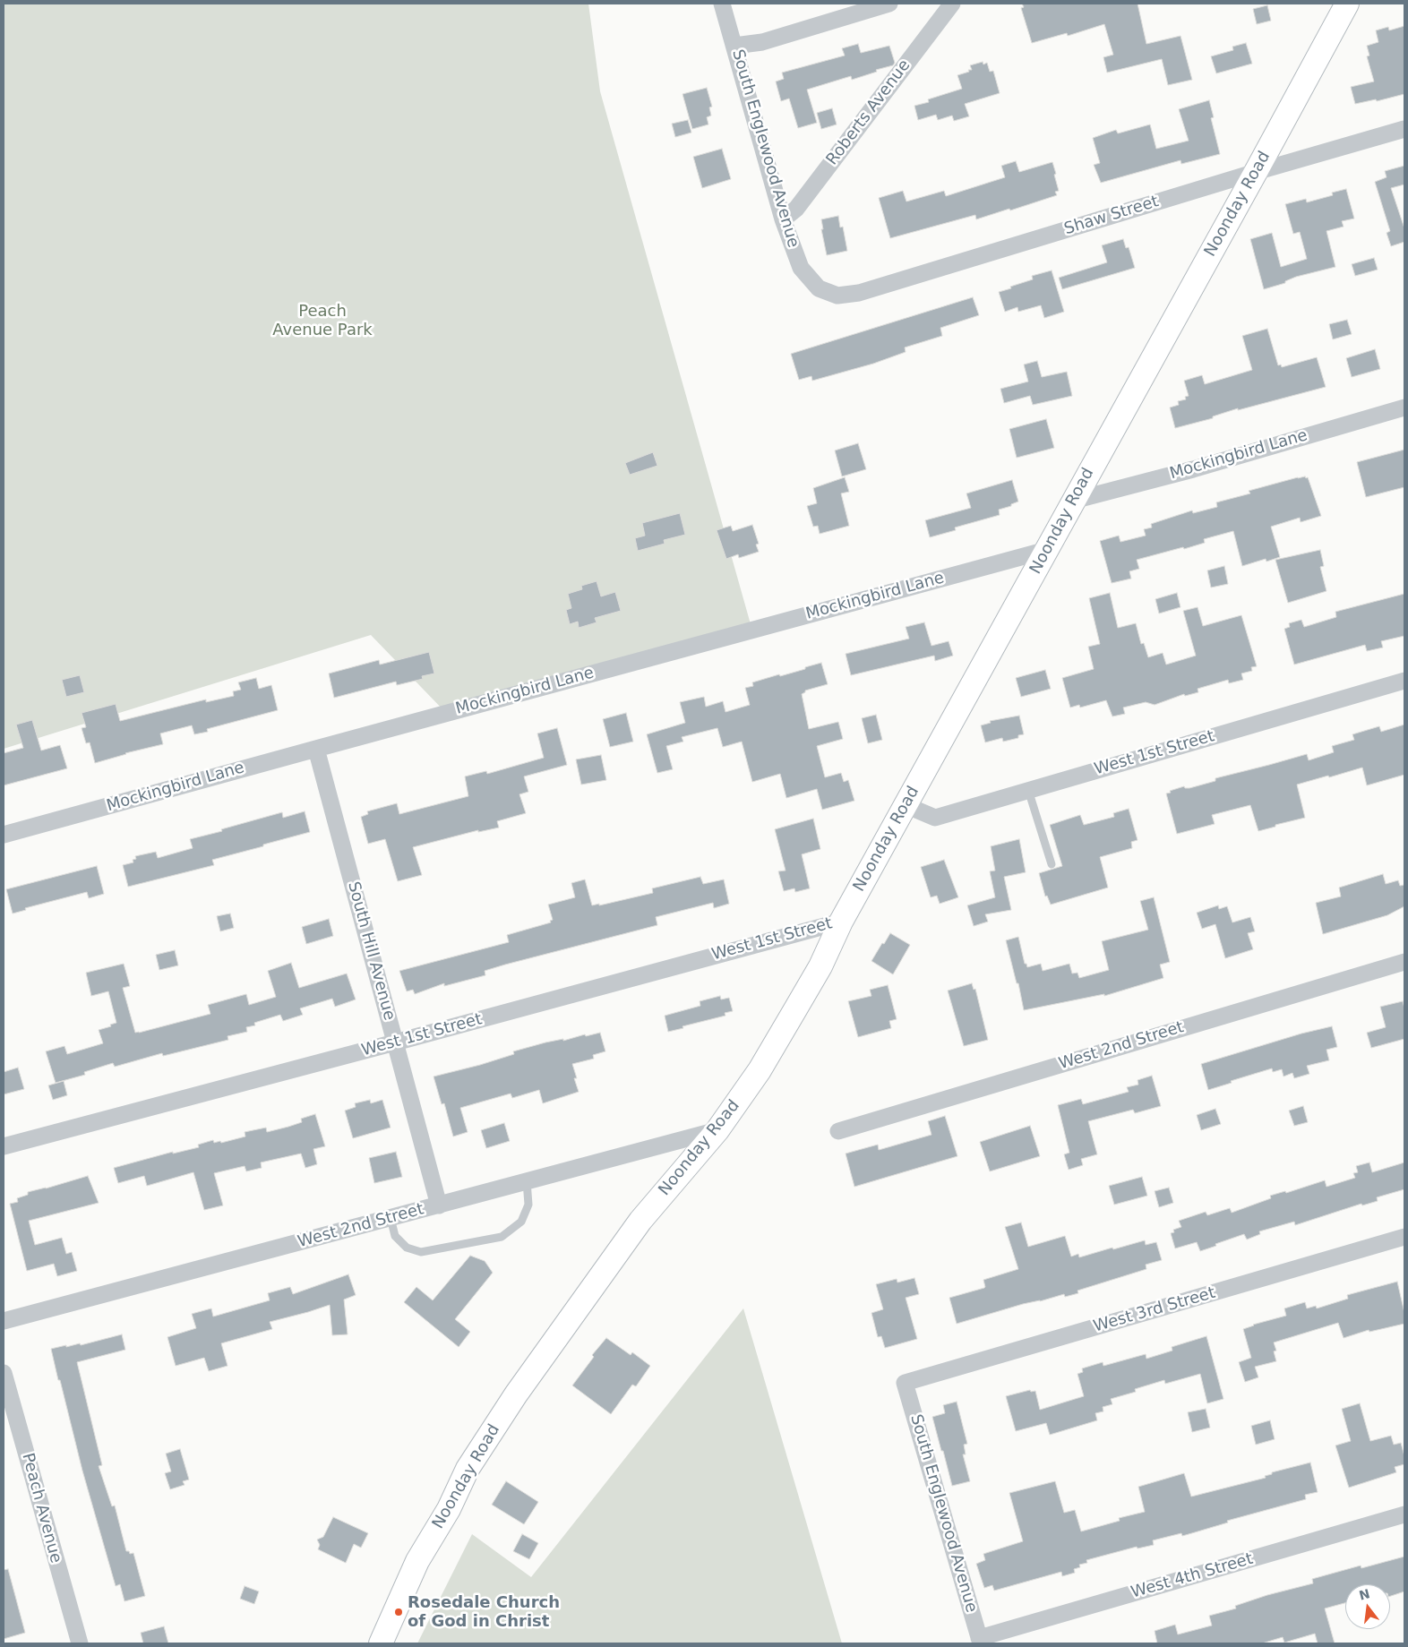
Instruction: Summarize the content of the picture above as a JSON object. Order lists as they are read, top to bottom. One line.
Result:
{"streets":{"street":["Roberts Avenue","South Englewood Avenue","Noonday Road","Shaw Street","Mockingbird Lane","West 1st Street","South Hill Avenue","West 2nd Street","West 3rd Street","Peach Avenue","West 4th Street"]},"crossings":[["Roberts Avenue","South Englewood Avenue"],["South Englewood Avenue","Shaw Street"],["South Englewood Avenue","West 3rd Street"],["South Englewood Avenue","West 4th Street"],["Noonday Road","Shaw Street"],["Noonday Road","Mockingbird Lane"],["Noonday Road","West 1st Street"],["Noonday Road","West 2nd Street"],["Mockingbird Lane","South Hill Avenue"],["West 1st Street","South Hill Avenue"],["South Hill Avenue","West 2nd Street"]],"parks":["Peach Avenue Park"],"places":["Rosedale Church of God in Christ"],"north":"top"}
